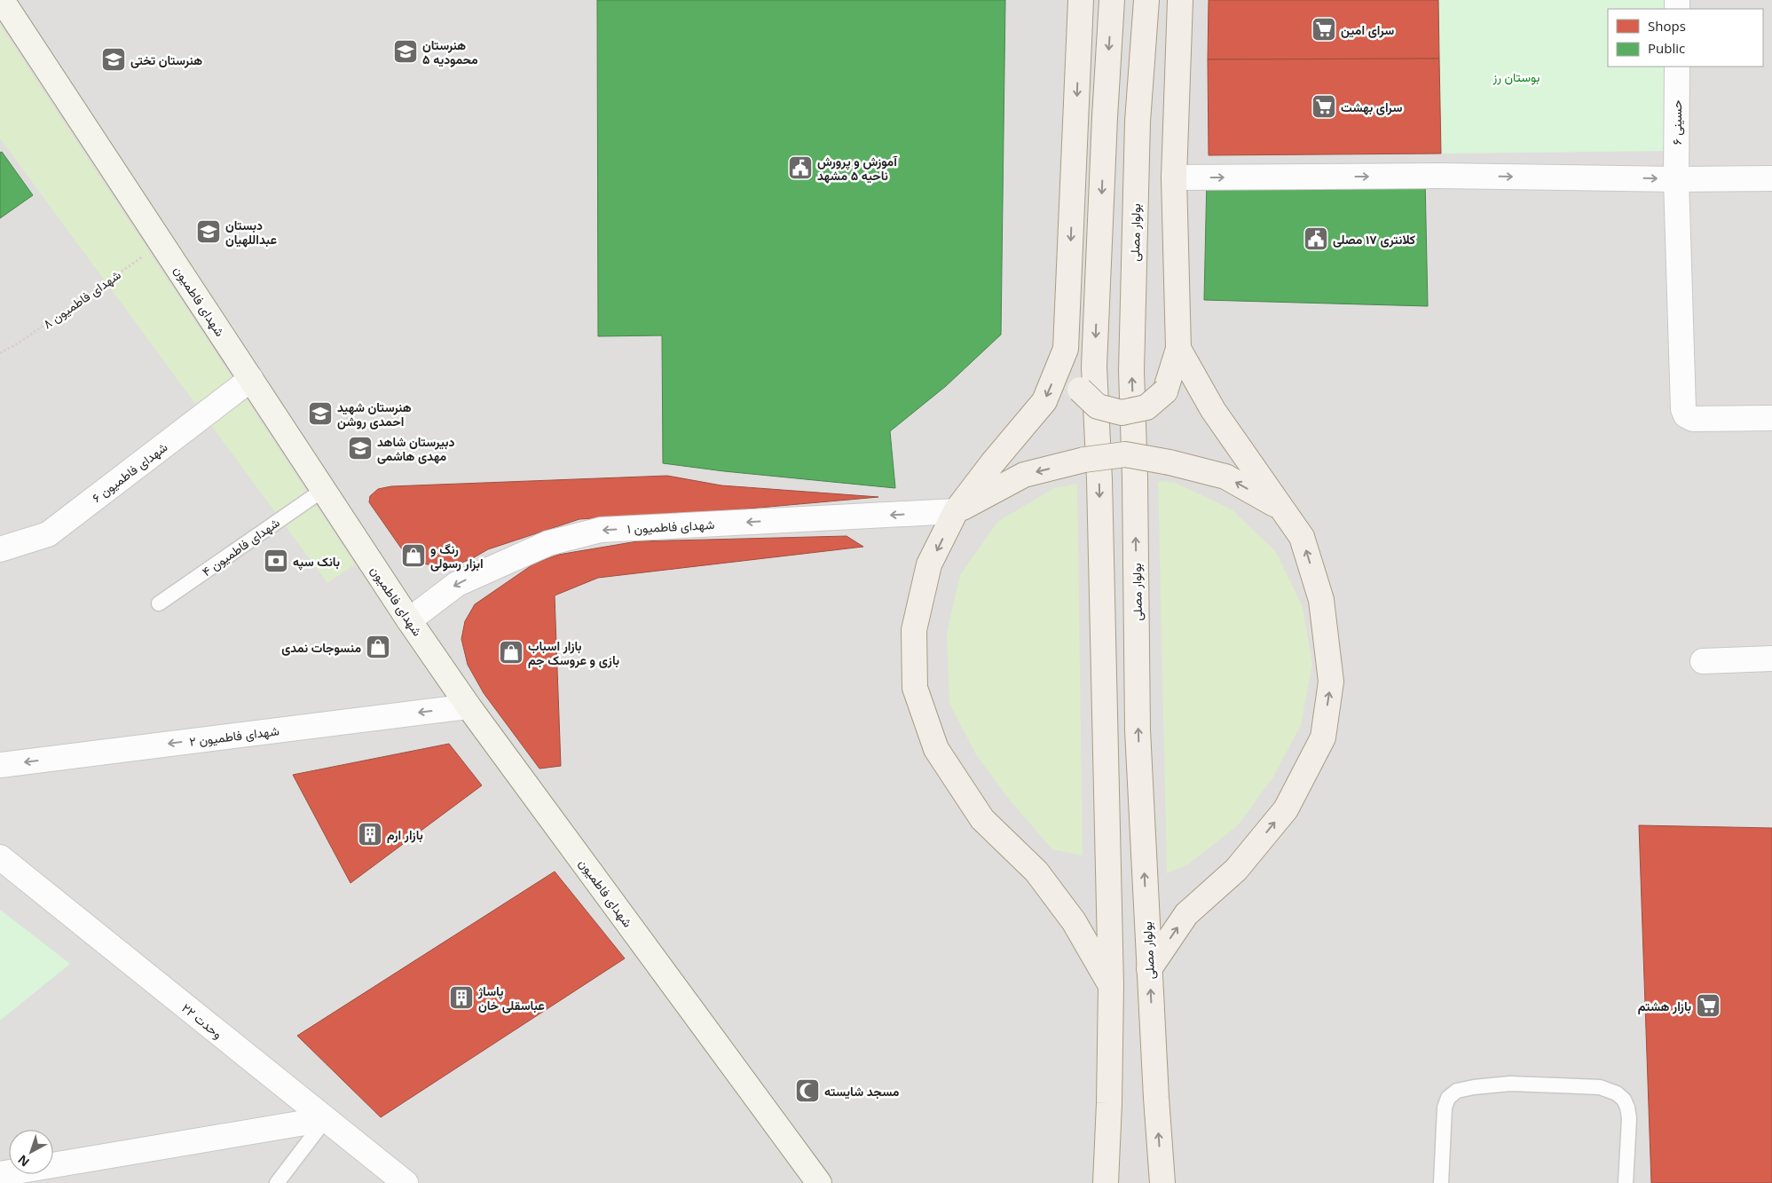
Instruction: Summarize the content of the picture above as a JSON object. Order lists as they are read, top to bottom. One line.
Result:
{"streets":{"main road":["بولوار مصلی"],"street":["حسینی ۶","شهدای فاطمیون","شهدای فاطمیون ۶","شهدای فاطمیون ۱","شهدای فاطمیون ۲","وحدت ۲۲"],"lane":["شهدای فاطمیون ۴"],"path":["شهدای فاطمیون ۸"]},"crossings":[["شهدای فاطمیون ۸","شهدای فاطمیون"],["شهدای فاطمیون","شهدای فاطمیون ۶"],["شهدای فاطمیون","شهدای فاطمیون ۱"],["شهدای فاطمیون","شهدای فاطمیون ۴"],["شهدای فاطمیون","شهدای فاطمیون ۲"]],"one_way":["شهدای فاطمیون ۱","شهدای فاطمیون ۲"],"parks":["بوستان رز"],"places":{"supermarket":["سرای امین","سرای بهشت","بازار هشتم"],"school or university":["هنرستان محمودیه ۵","هنرستان تختی","دبستان عبداللهیان","هنرستان شهید احمدی روشن","دبیرستان شاهد مهدی هاشمی"],"public building":["آموزش و پرورش ناحیه ۵ مشهد","کلانتری ۱۷ مصلی"],"shop":["رنگ و ابزار رسولی","منسوجات نمدی","بازار اسباب بازی و عروسک جم"],"bank":["بانک سپه"],"building":["بازار ارم","پاساژ عباسقلی خان"],"mosque":["مسجد شایسته"]},"legend":["Shops","Public"],"north":"bottom left"}
